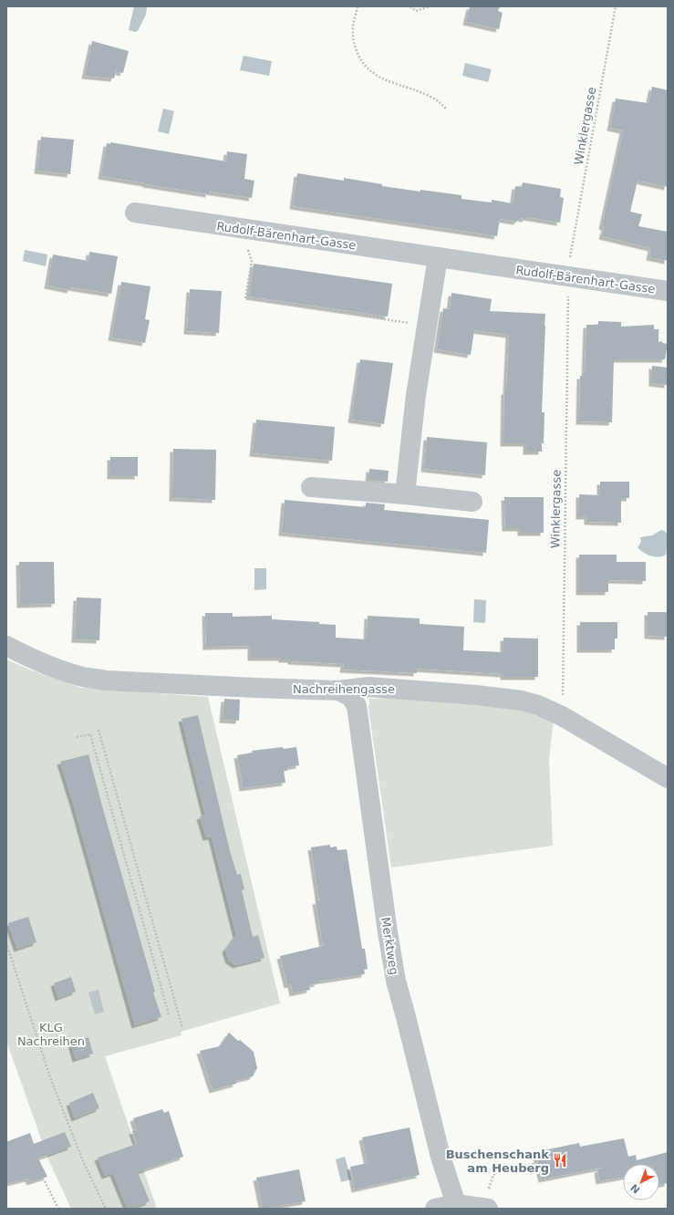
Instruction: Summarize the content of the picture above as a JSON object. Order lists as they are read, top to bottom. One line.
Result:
{"streets":{"street":["Rudolf-Bärenhart-Gasse","Nachreihengasse","Merktweg"],"path":["Winklergasse"]},"crossings":[["Winklergasse","Nachreihengasse"],["Nachreihengasse","Merktweg"]],"parks":["KLG Nachreihen"],"places":{"restaurant":["Buschenschank am Heuberg"]},"north":"bottom left"}
